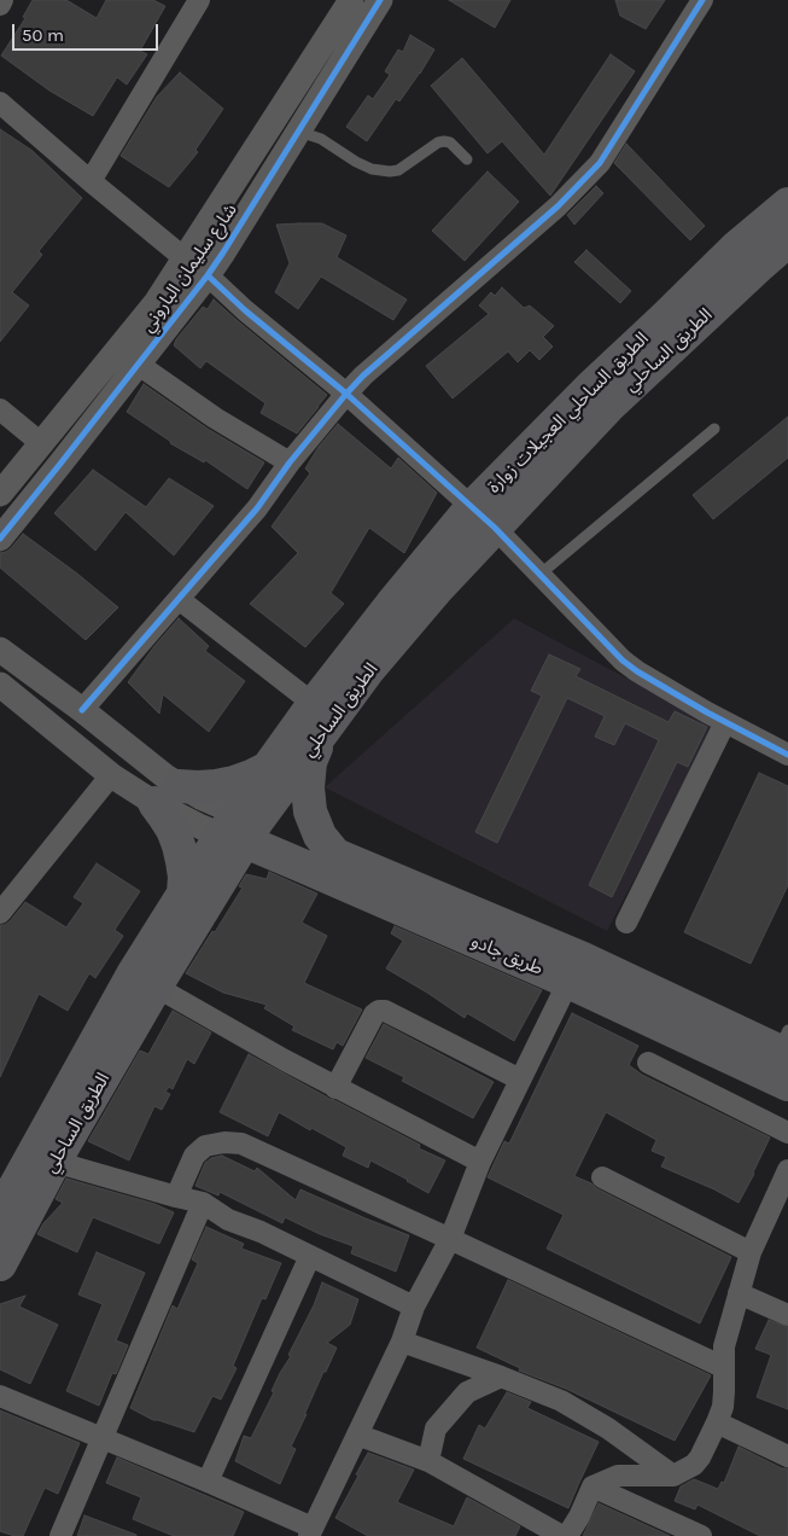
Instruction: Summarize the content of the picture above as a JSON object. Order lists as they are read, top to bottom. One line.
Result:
{"streets":{"highway":["الطريق الساحلي","الطريق الساحلي العجيلات زوارة","طريق جادو"],"street":["شارع سليمان الباروني"]},"crossings":[["الطريق الساحلي","الطريق الساحلي العجيلات زوارة"],["الطريق الساحلي","طريق جادو"],["الطريق الساحلي العجيلات زوارة","طريق جادو"]],"scale_bar":"50 m"}
